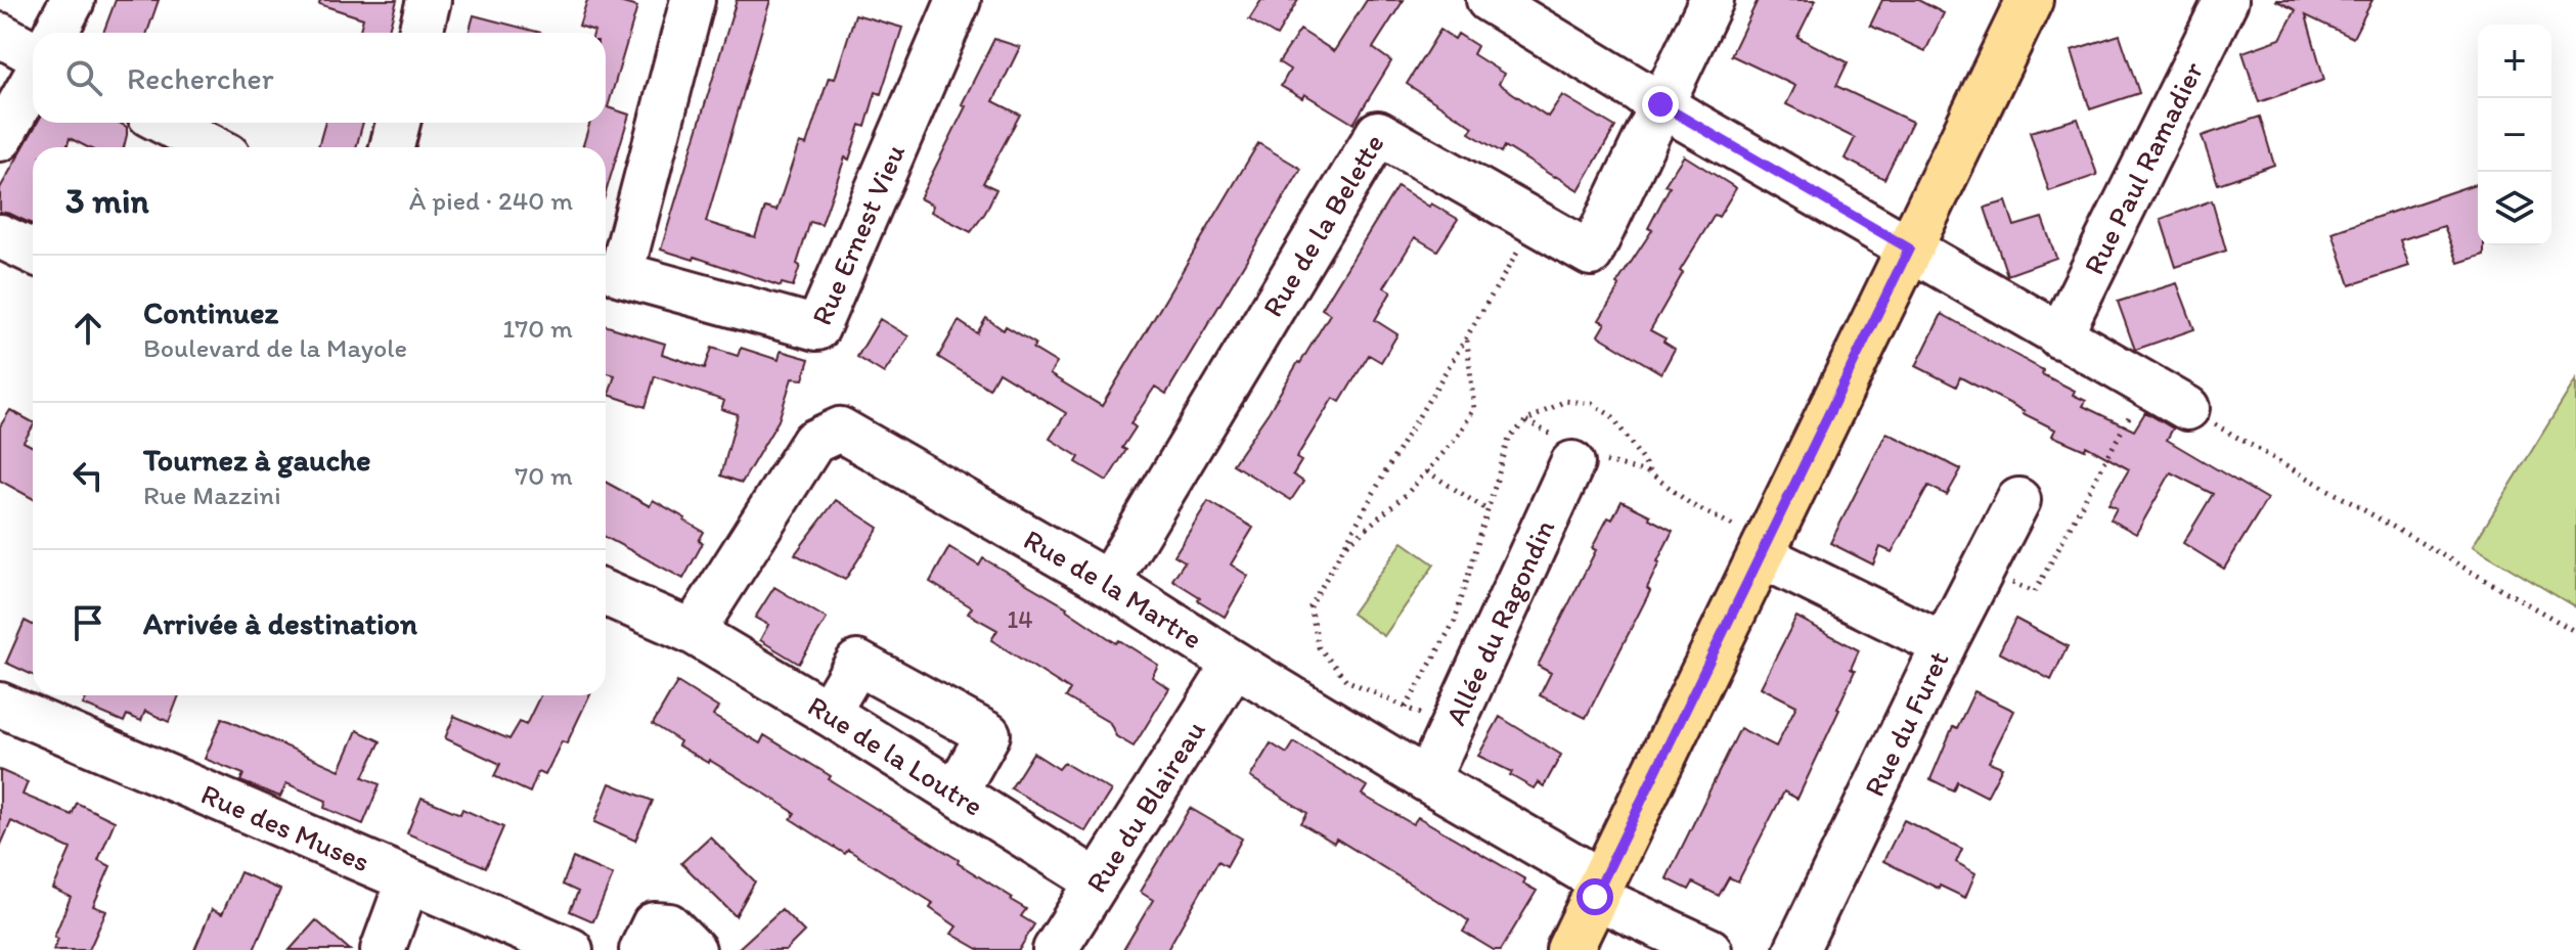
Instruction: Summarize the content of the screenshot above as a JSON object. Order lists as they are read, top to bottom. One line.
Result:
{"streets":{"street":["Rue Paul Ramadier","Rue Ernest Vieu","Rue de la Belette","Rue de la Martre","Allée du Ragondin","Rue du Furet","Rue de la Loutre","Rue du Blaireau","Rue des Muses"]},"crossings":[["Rue de la Belette","Rue de la Martre"],["Rue de la Martre","Allée du Ragondin"],["Rue de la Martre","Rue de la Loutre"],["Rue de la Martre","Rue du Blaireau"],["Rue de la Loutre","Rue du Blaireau"]],"house_numbers":["14"],"page":{"map_buttons":["+","−"],"search":"Rechercher","heading":["3 min","À pied · 240 m"],"list":[["Continuez","Boulevard de la Mayole","170 m"],["Tournez à gauche","Rue Mazzini","70 m"],"Arrivée à destination"]}}
